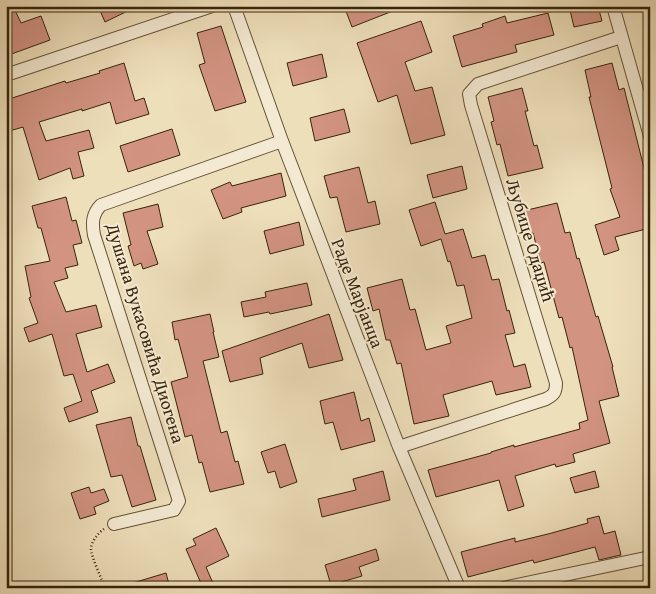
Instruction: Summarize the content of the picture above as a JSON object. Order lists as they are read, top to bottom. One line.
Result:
{"streets":{"street":["Љубице Одаџић","Раде Марјанца","Душана Вукасовића Диогена"]},"crossings":[["Љубице Одаџић","Раде Марјанца"],["Раде Марјанца","Душана Вукасовића Диогена"]]}
